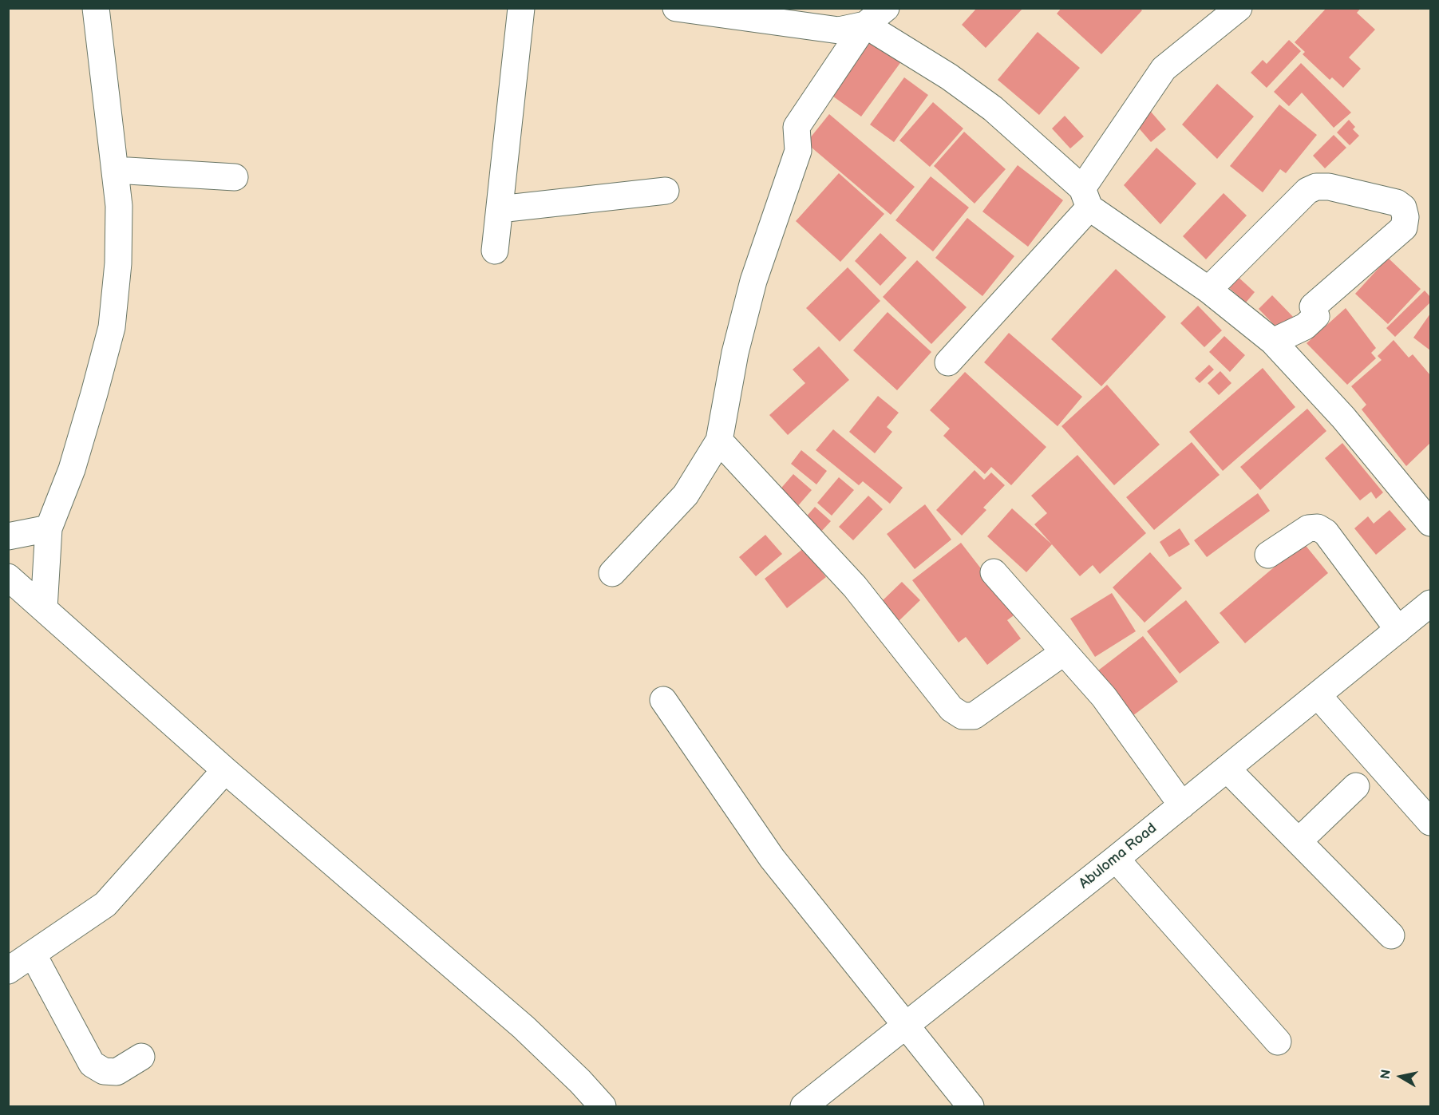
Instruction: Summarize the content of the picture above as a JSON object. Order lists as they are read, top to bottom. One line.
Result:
{"streets":{"street":["Abuloma Road"]},"north":"left"}
